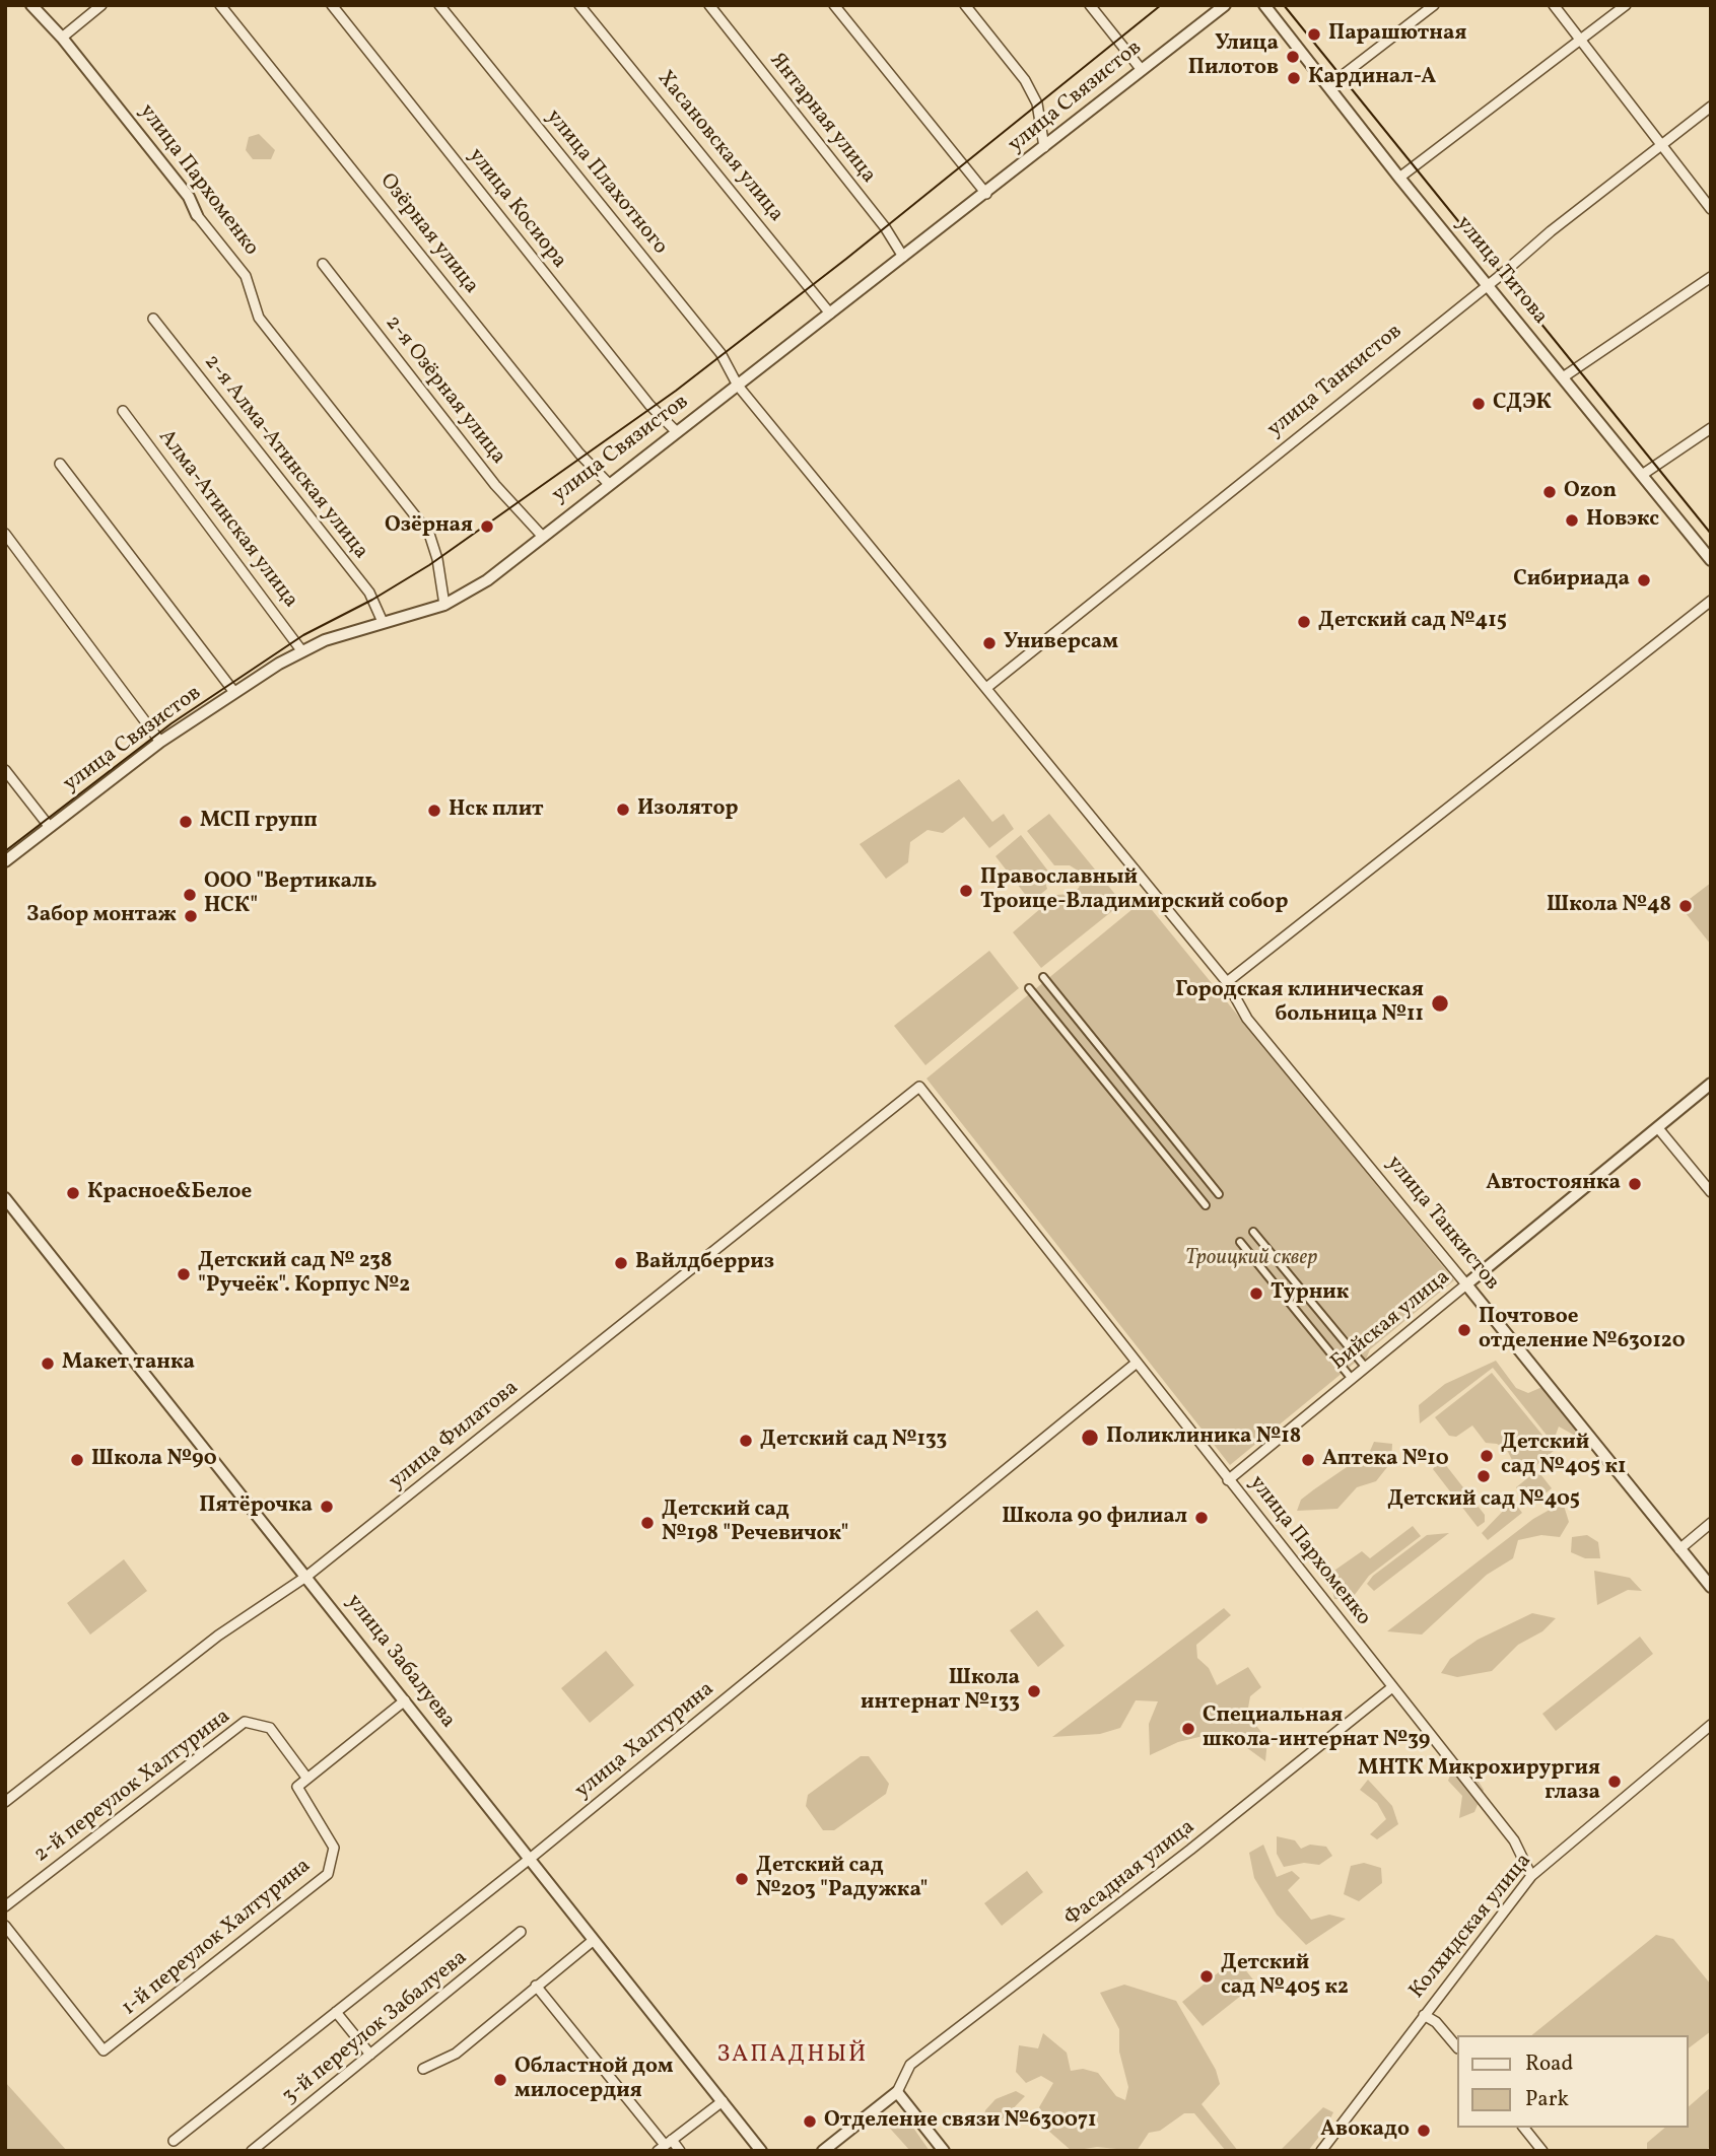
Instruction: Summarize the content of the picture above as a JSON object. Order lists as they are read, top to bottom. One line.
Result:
{"streets":{"street":["улица Связистов","Янтарная улица","Хасановская улица","улица Пархоменко","улица Плахотного","улица Косиора","Озёрная улица","улица Титова","улица Танкистов","2-я Озёрная улица","2-я Алма-Атинская улица","Алма-Атинская улица","Бийская улица","улица Филатова","улица Забалуева","улица Халтурина","2-й переулок Халтурина","Фасадная улица","Колхидская улица","1-й переулок Халтурина","3-й переулок Забалуева"]},"crossings":[["улица Связистов","Янтарная улица"],["улица Связистов","Хасановская улица"],["улица Связистов","улица Пархоменко"],["улица Связистов","улица Плахотного"],["улица Связистов","улица Косиора"],["улица Связистов","Озёрная улица"],["улица Связистов","улица Танкистов"],["улица Связистов","2-я Озёрная улица"],["улица Связистов","2-я Алма-Атинская улица"],["улица Связистов","Алма-Атинская улица"],["улица Пархоменко","Бийская улица"],["улица Пархоменко","улица Филатова"],["улица Пархоменко","улица Халтурина"],["улица Пархоменко","Фасадная улица"],["улица Пархоменко","Колхидская улица"],["улица Плахотного","улица Танкистов"],["улица Титова","улица Танкистов"],["улица Танкистов","Бийская улица"],["улица Филатова","улица Забалуева"],["улица Забалуева","улица Халтурина"],["2-й переулок Халтурина","1-й переулок Халтурина"]],"districts":["ЗАПАДНЫЙ"],"parks":["Троицкий сквер"],"places":["Парашютная","Улица Пилотов","Кардинал-А","СДЭК","Ozon","Новэкс","Озёрная","Сибириада","Детский сад №415","Универсам","Изолятор","Нск плит","МСП групп","Православный Троице-Владимирский собор","ООО \"Вертикаль НСК\"","Школа №48","Забор монтаж","Городская клиническая больница №11","Автостоянка","Красное&Белое","Вайлдберриз","Детский сад № 238 \"Ручеёк\". Корпус №2","Турник","Почтовое отделение №630120","Макет танка","Поликлиника №18","Детский сад №133","Детский сад №405 к1","Школа №90","Аптека №10","Детский сад №405","Пятёрочка","Школа 90 филиал","Детский сад №198 \"Речевичок\"","Школа интернат №133","Специальная школа-интернат №39","МНТК Микрохирургия глаза","Детский сад №203 \"Радужка\"","Детский сад №405 к2","Областной дом милосердия","Отделение связи №630071","Авокадо"],"legend":["Road","Park"]}
